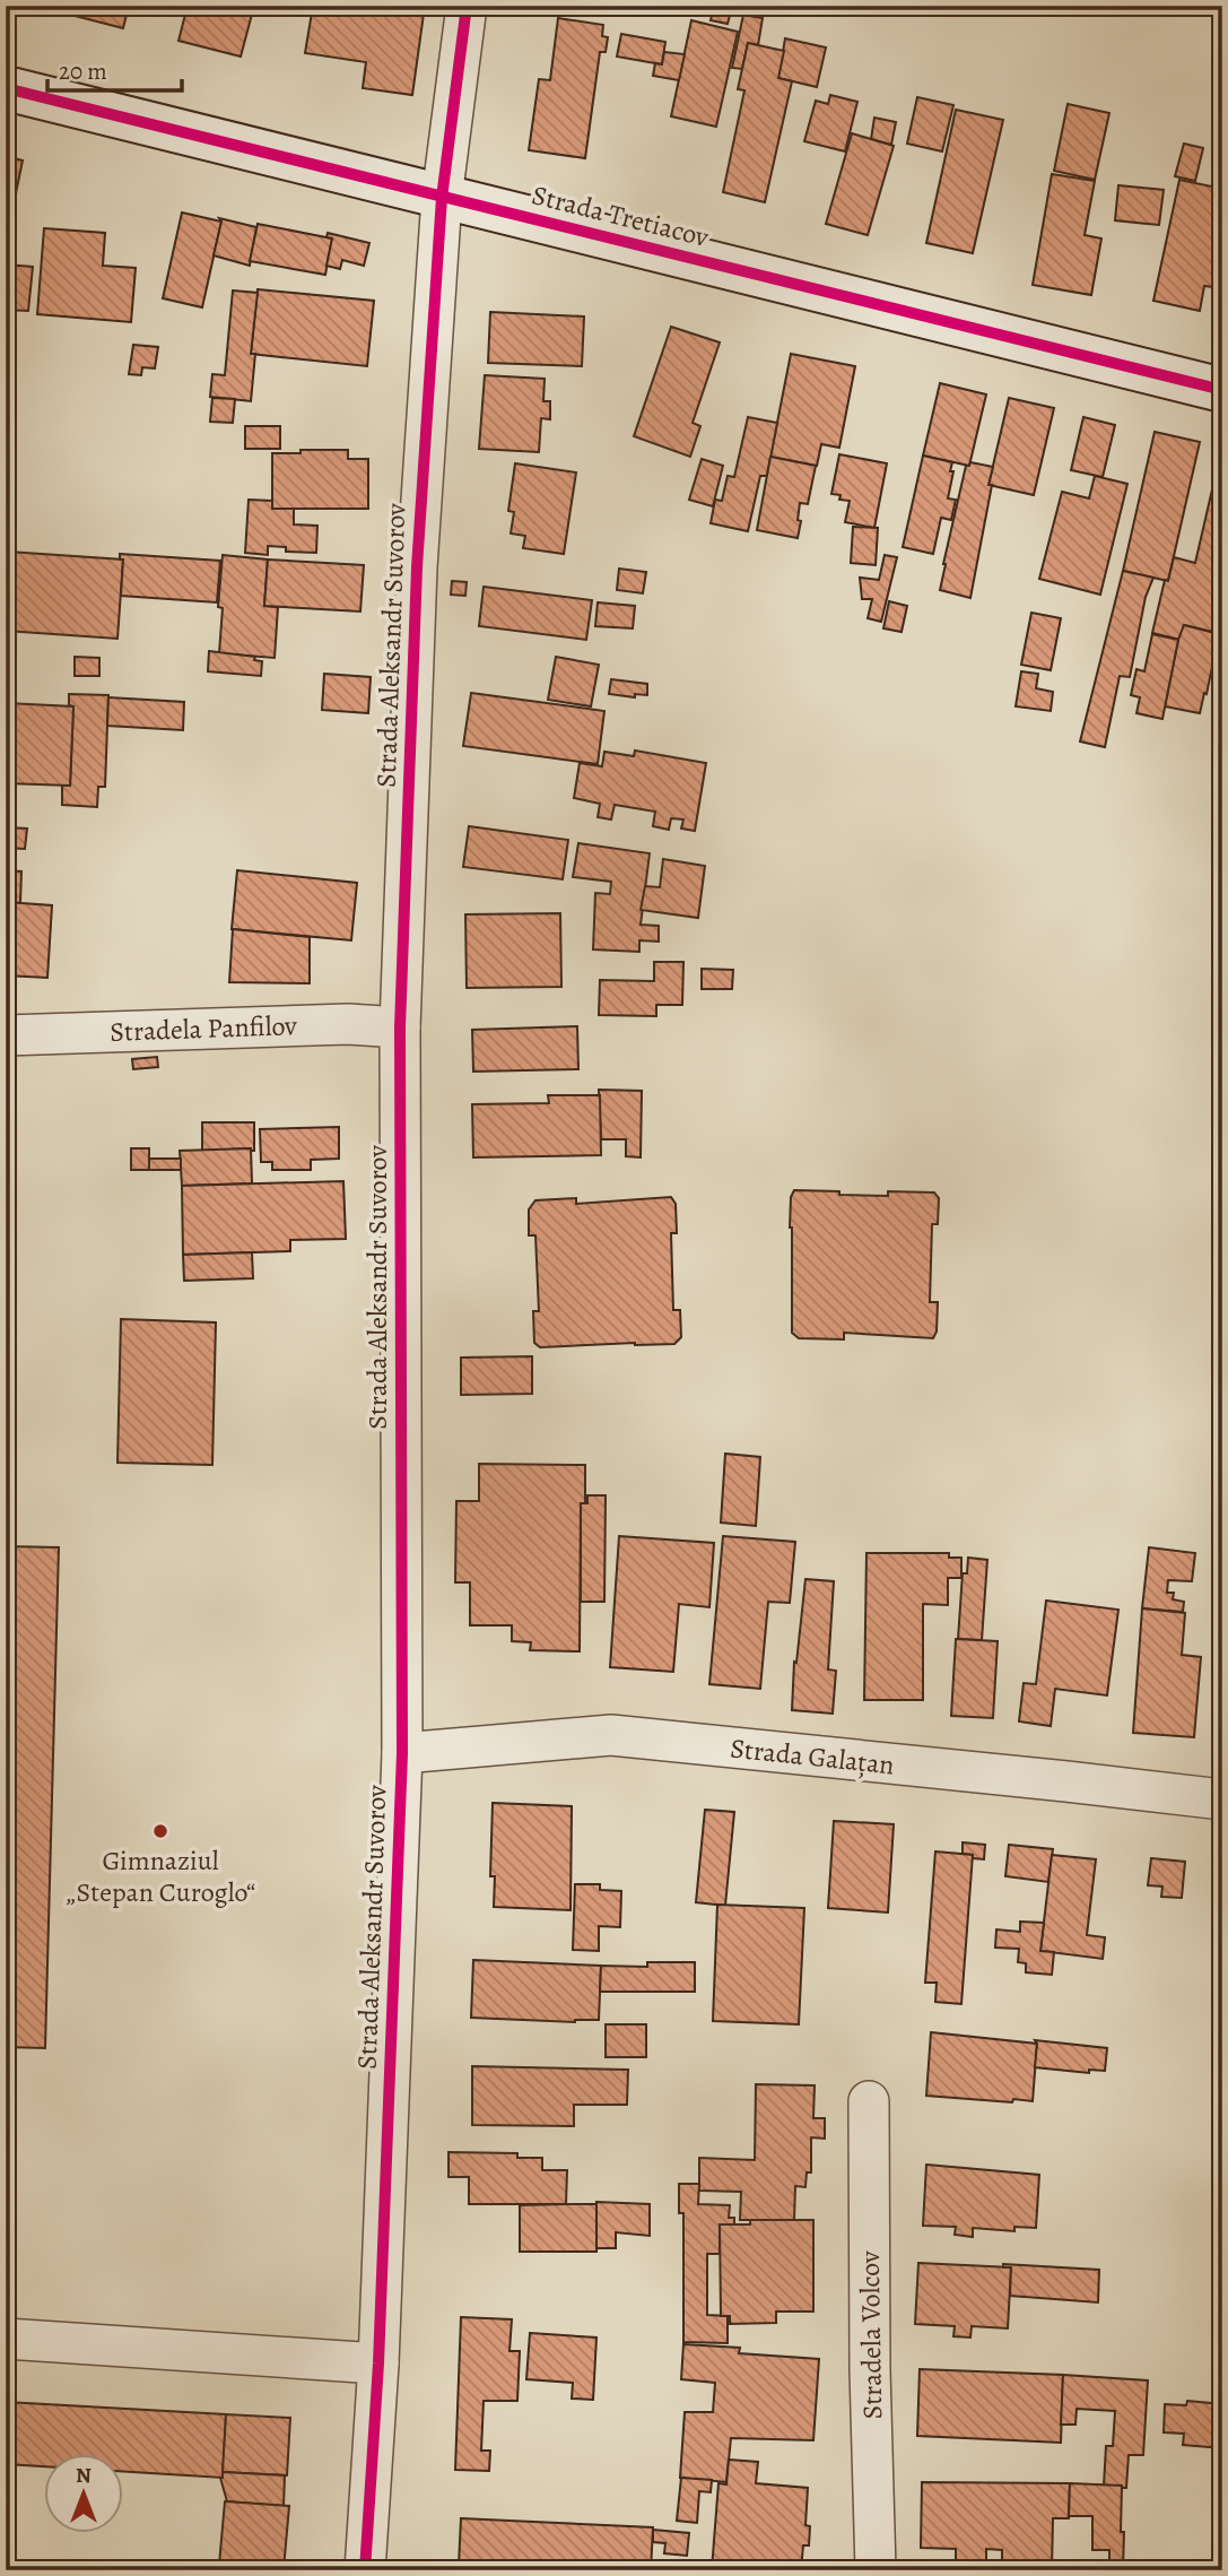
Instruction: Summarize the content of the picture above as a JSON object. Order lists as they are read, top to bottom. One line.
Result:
{"streets":{"street":["Strada Tretiacov","Strada Aleksandr Suvorov","Stradela Panfilov","Strada Galațan","Stradela Volcov"]},"crossings":[["Strada Tretiacov","Strada Aleksandr Suvorov"],["Strada Aleksandr Suvorov","Stradela Panfilov"],["Strada Aleksandr Suvorov","Strada Galațan"]],"places":["Gimnaziul „Stepan Curoglo“"],"scale_bar":"20 m","north":"top"}
